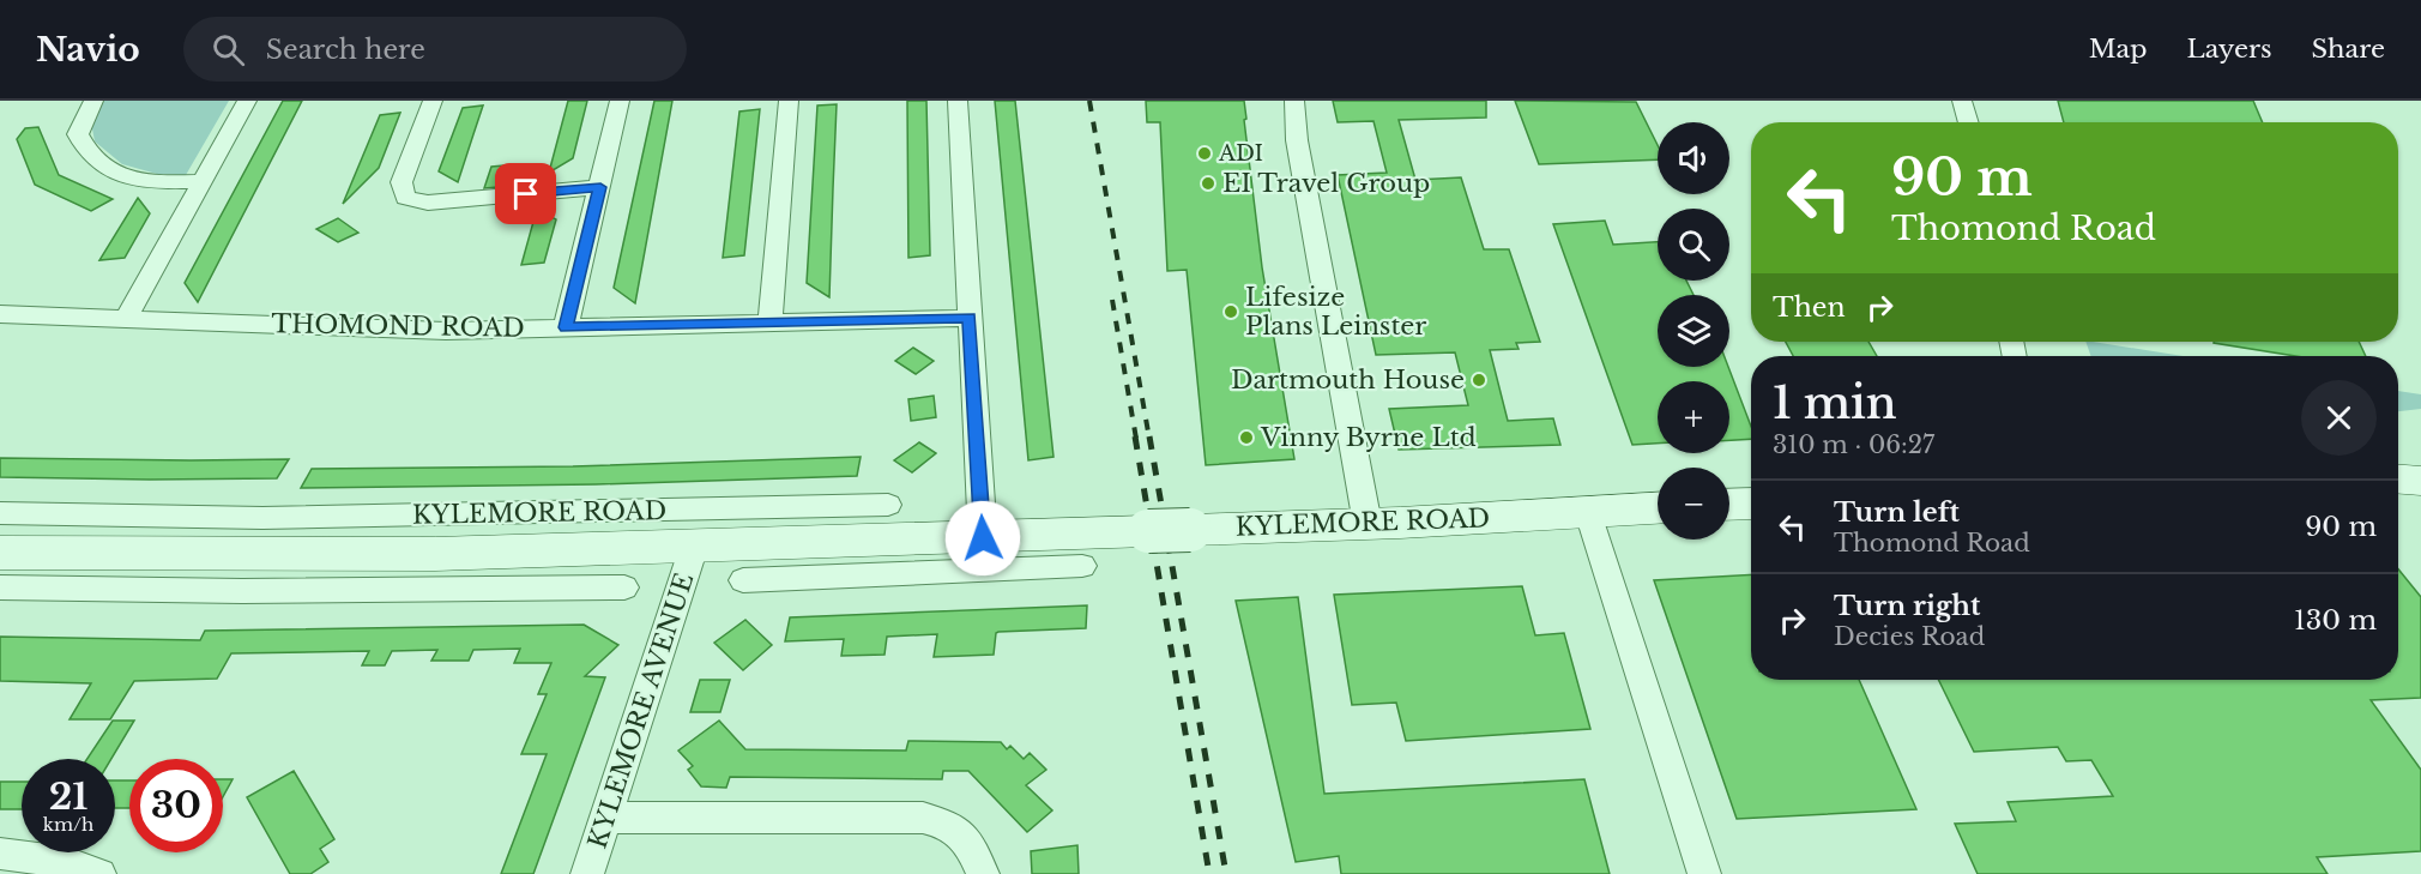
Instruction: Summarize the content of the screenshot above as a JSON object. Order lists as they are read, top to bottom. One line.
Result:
{"streets":{"main road":["KYLEMORE ROAD"],"street":["THOMOND ROAD","KYLEMORE AVENUE"]},"crossings":[["KYLEMORE ROAD","KYLEMORE AVENUE"]],"places":["ADI","EI Travel Group","Lifesize Plans Leinster","Dartmouth House","Vinny Byrne Ltd"],"page":{"header":"Navio","search":"Search here","nav":["Map","Layers","Share"],"map_buttons":["+","−"],"turn":["90 m","Thomond Road"],"then":"Then","heading":["1 min","310 m · 06:27"],"list":[{"name":"Turn left","note":"Thomond Road","value":"90 m"},{"name":"Turn right","note":"Decies Road","value":"130 m"}],"speed":"21 km/h","limit":"30"}}
